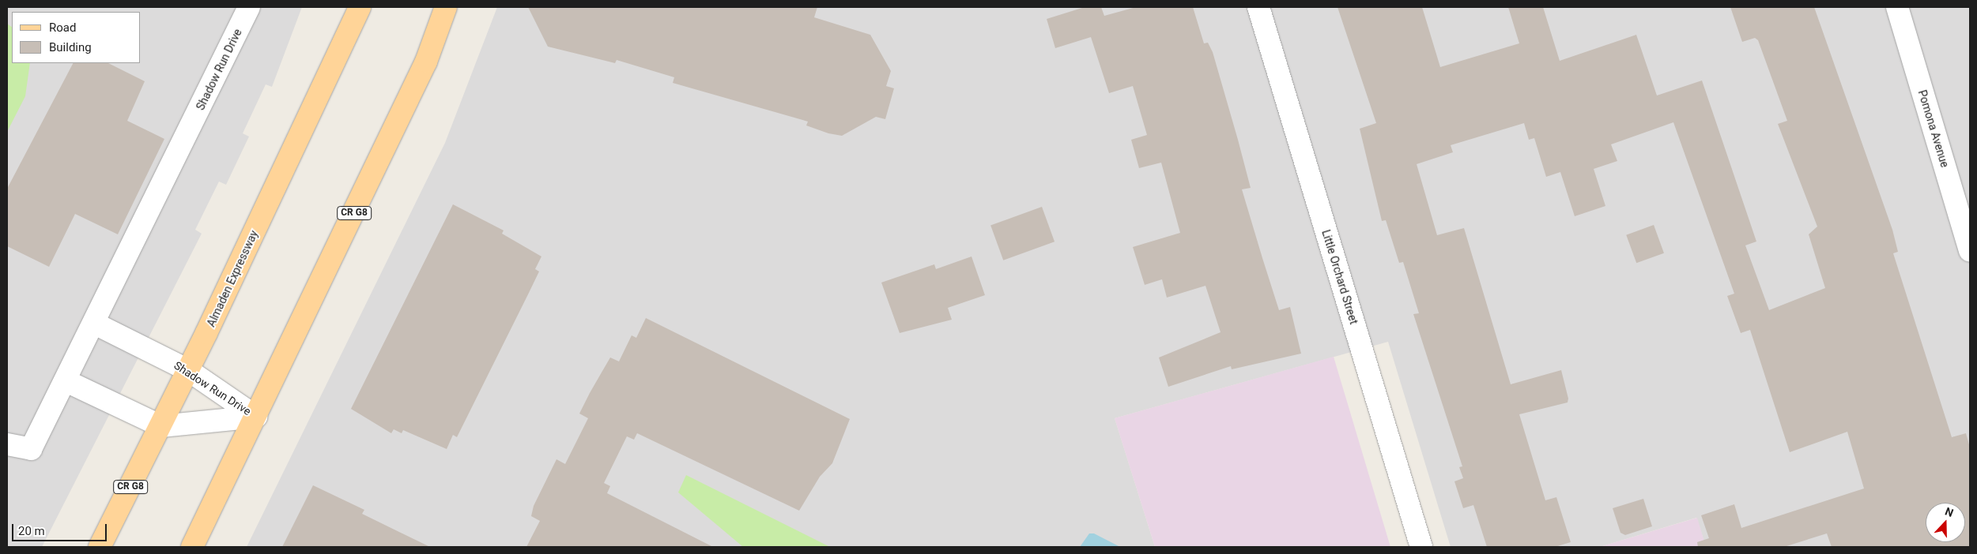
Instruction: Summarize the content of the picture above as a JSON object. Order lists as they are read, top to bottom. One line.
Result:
{"streets":{"main road":["CR G8","Almaden Expressway"],"street":["Shadow Run Drive","Pomona Avenue","Little Orchard Street"]},"crossings":[["Shadow Run Drive","CR G8"],["Shadow Run Drive","Almaden Expressway"]],"legend":["Road","Building"],"scale_bar":"20 m","north":"top"}
